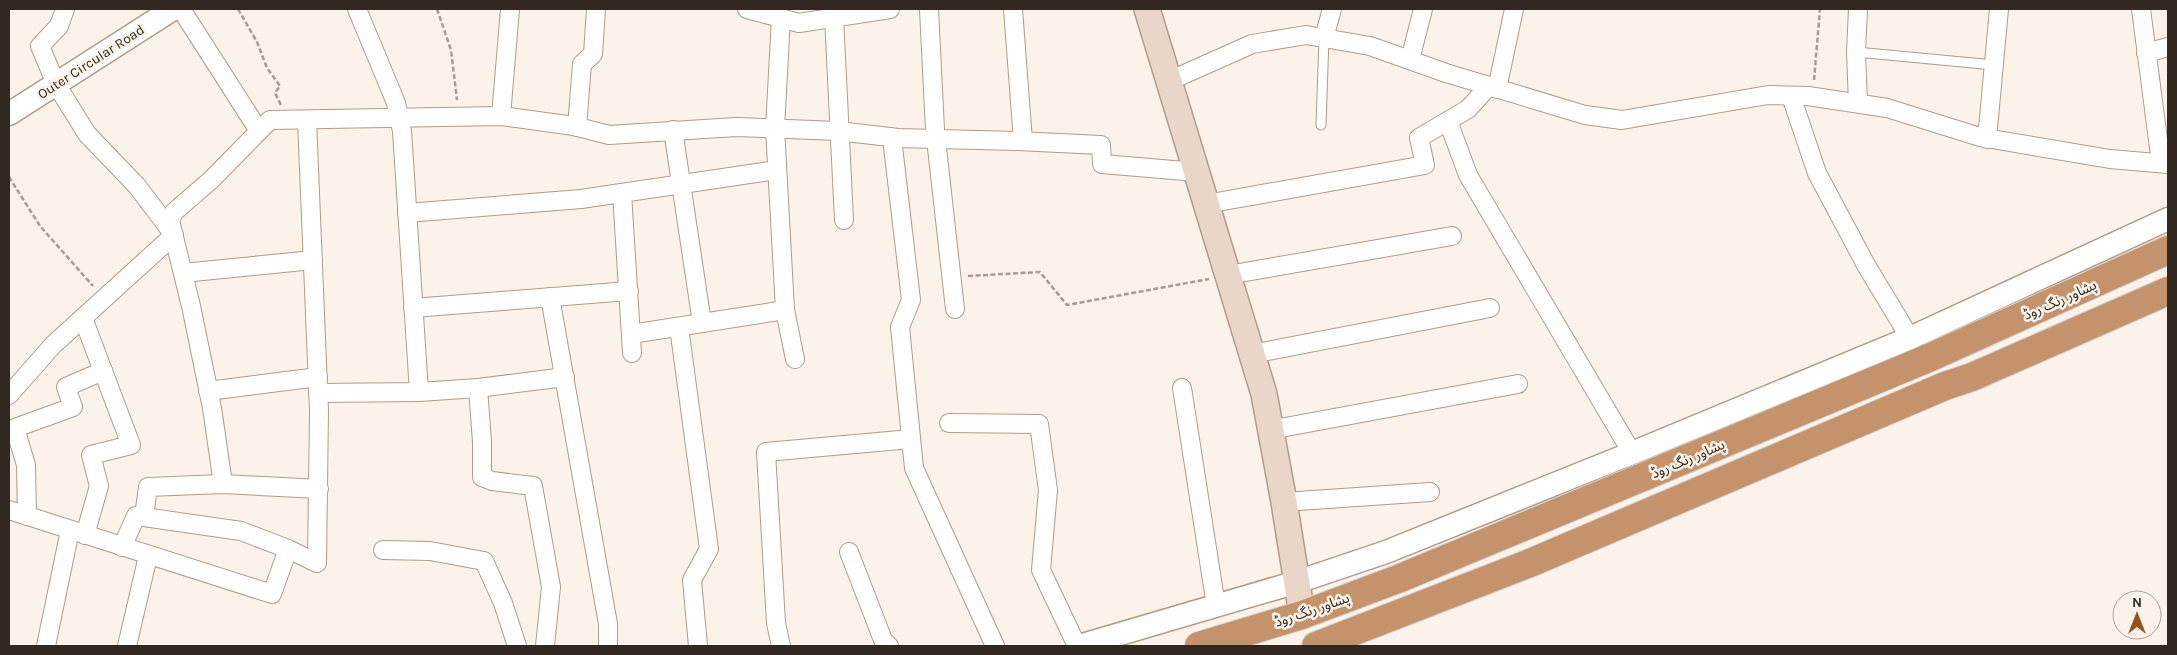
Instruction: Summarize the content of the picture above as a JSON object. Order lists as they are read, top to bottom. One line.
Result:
{"streets":{"highway":["پشاور رنگ روڈ"],"street":["Outer Circular Road"]},"north":"top"}
